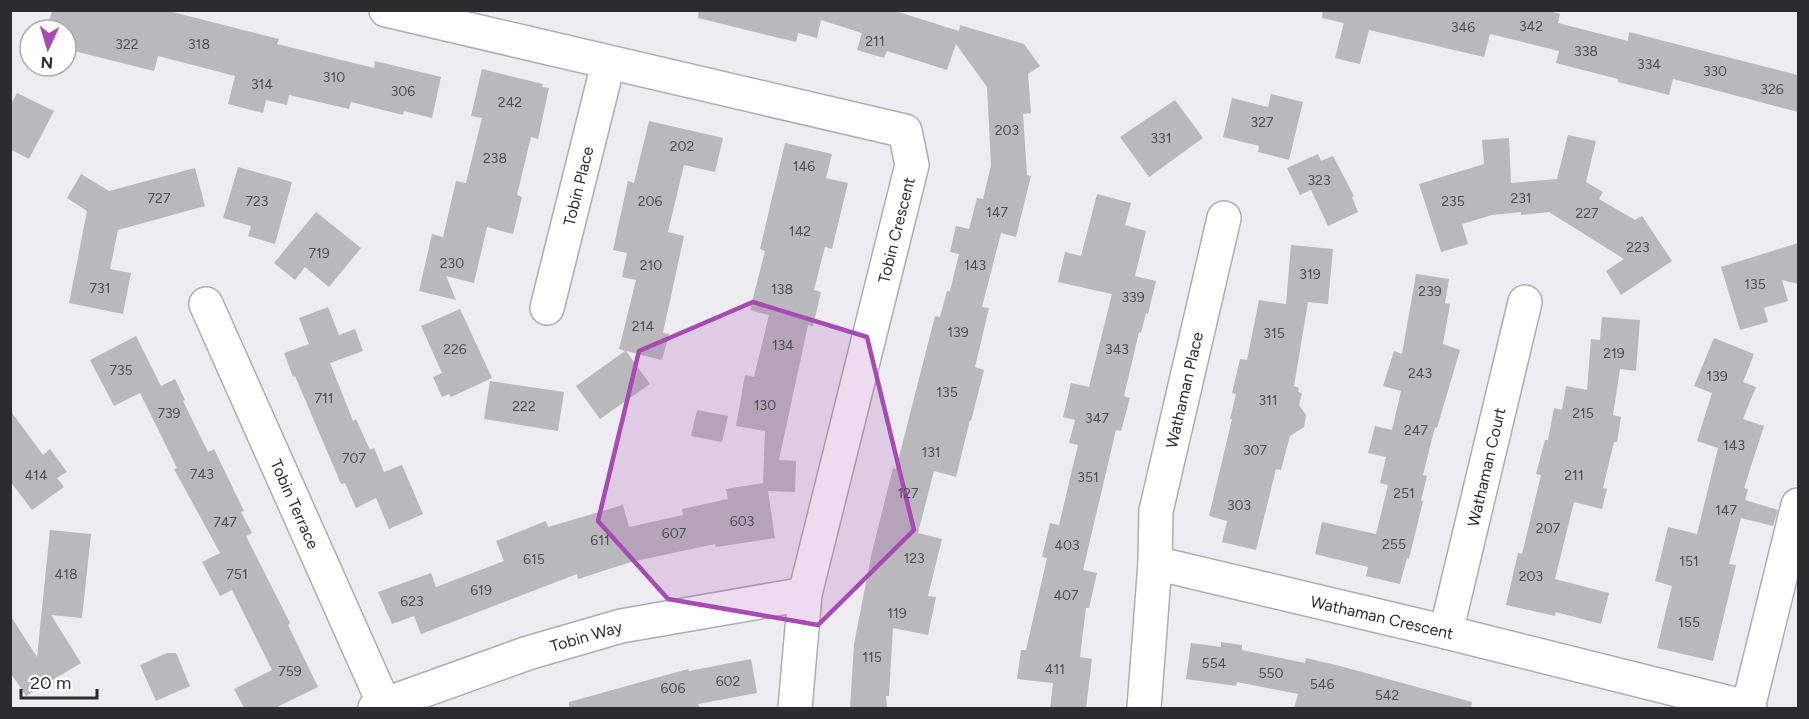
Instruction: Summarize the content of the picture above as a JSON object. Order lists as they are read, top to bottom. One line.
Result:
{"streets":{"street":["Tobin Place","Tobin Crescent","Wathaman Place","Wathaman Court","Tobin Terrace","Wathaman Crescent","Tobin Way"]},"crossings":[["Tobin Place","Tobin Crescent"],["Tobin Crescent","Tobin Way"],["Wathaman Place","Wathaman Crescent"],["Wathaman Court","Wathaman Crescent"],["Tobin Terrace","Tobin Way"]],"house_numbers":["342","346","211","322","318","338","334","330","310","314","326","306","242","327","203","331","202","238","146","323","727","231","723","206","235","147","227","142","223","719","230","210","143","319","135","731","138","239","339","214","139","315","134","226","343","219","735","243","139","135","711","311","130","222","739","215","347","247","143","307","131","707","743","414","211","351","127","251","303","147","603","747","207","607","611","255","403","123","615","151","418","751","203","619","407","623","119","155","115","554","411","759","550","602","546","606","542"],"scale_bar":"20 m","north":"bottom"}
